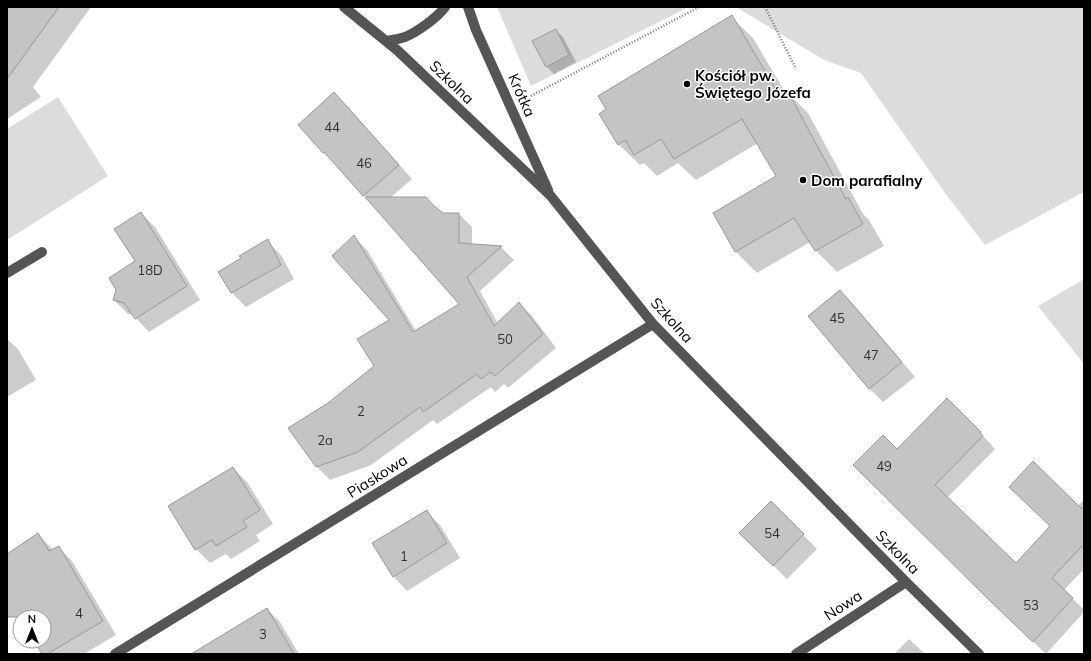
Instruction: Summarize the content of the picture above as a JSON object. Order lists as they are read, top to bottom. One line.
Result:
{"streets":{"street":["Szkolna","Krótka","Piaskowa","Nowa"]},"crossings":[["Szkolna","Krótka"],["Szkolna","Piaskowa"],["Szkolna","Nowa"]],"places":["Kościół pw. Świętego Józefa","Dom parafialny"],"house_numbers":["44","46","18D","45","50","47","2","2a","49","54","1","53","4","3"],"north":"top"}
